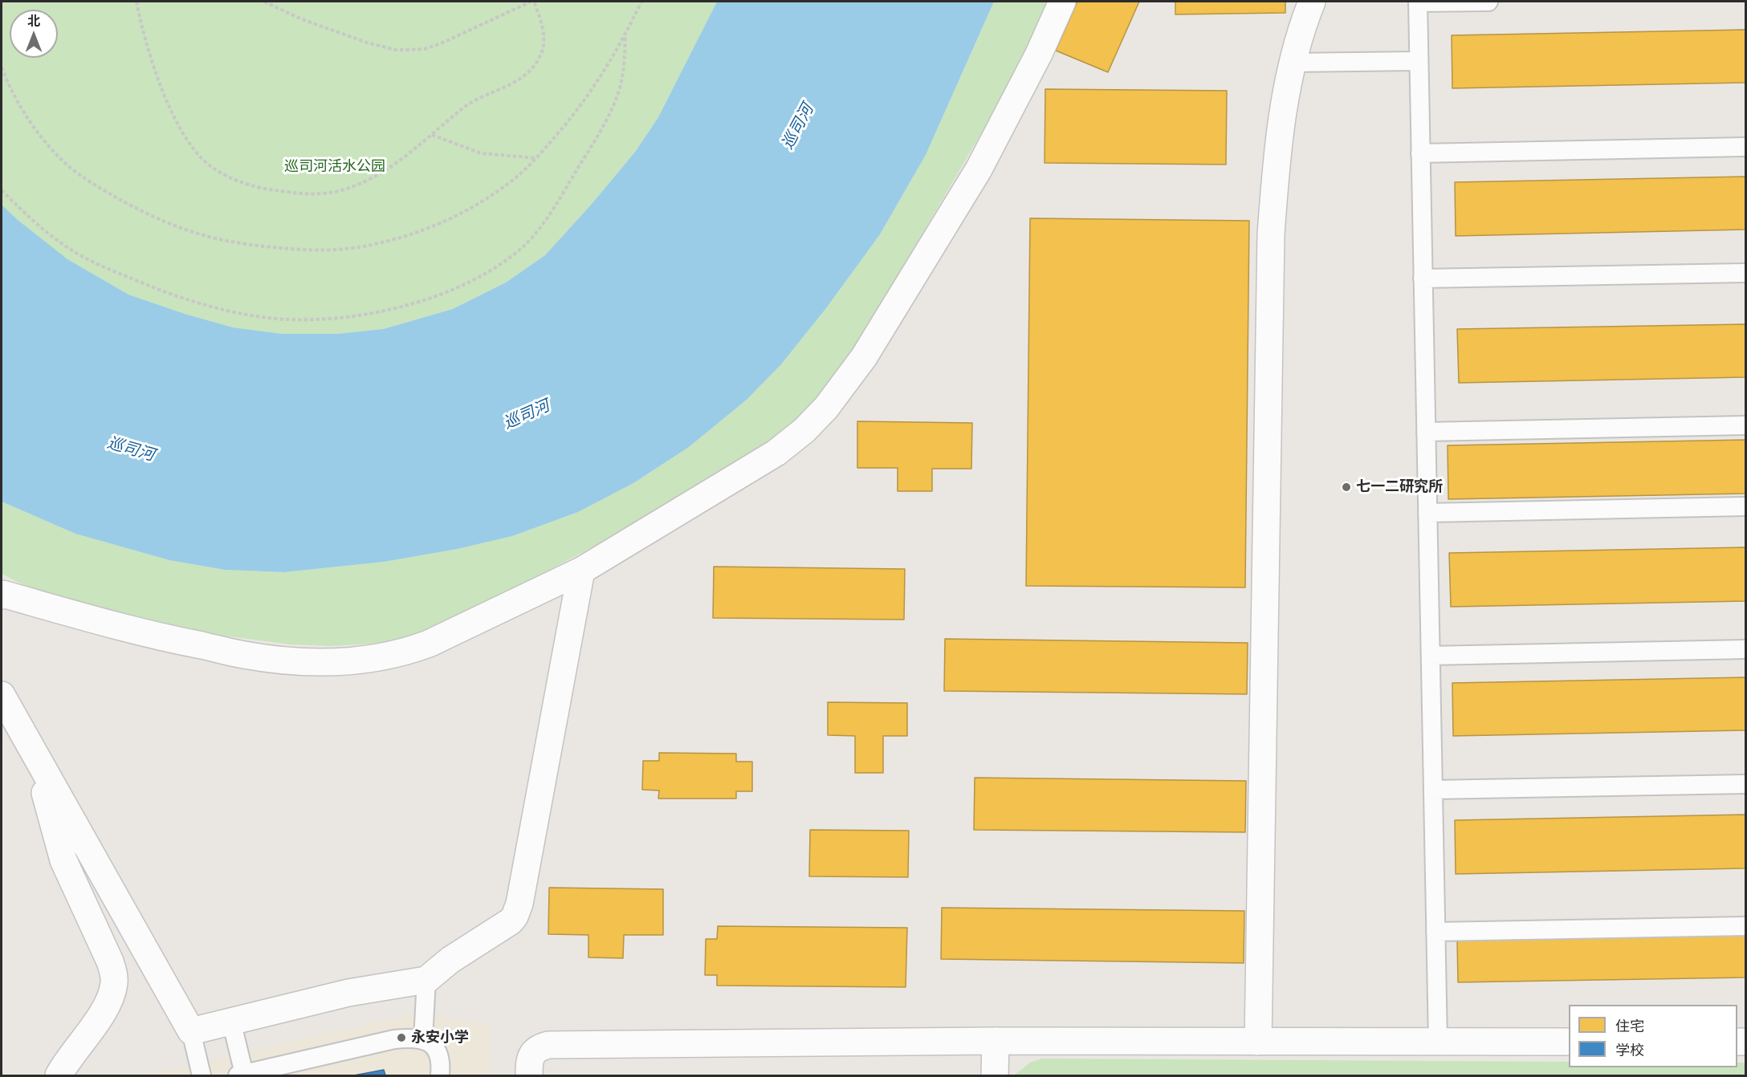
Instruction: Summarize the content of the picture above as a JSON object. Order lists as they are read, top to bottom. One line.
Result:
{"water":["巡司河"],"parks":["巡司河活水公园"],"places":["七一二研究所","永安小学"],"legend":["住宅","学校"],"north":"top"}
